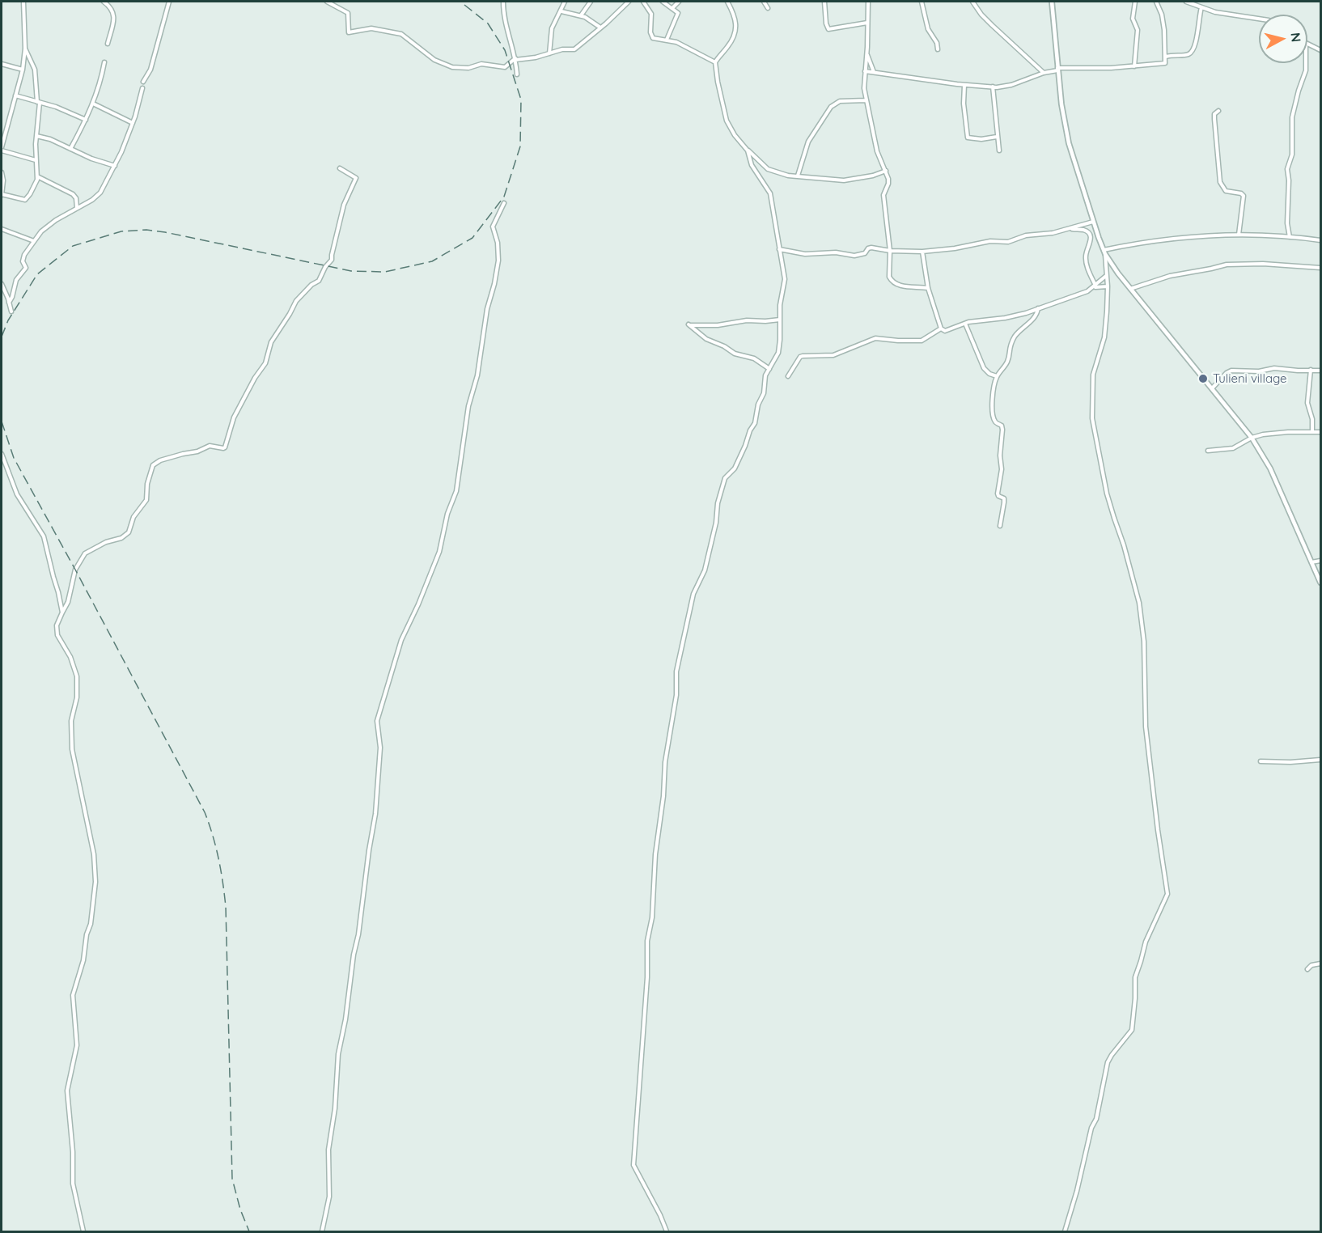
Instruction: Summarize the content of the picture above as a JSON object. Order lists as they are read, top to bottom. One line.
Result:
{"places":["Tulieni village"],"north":"right"}
